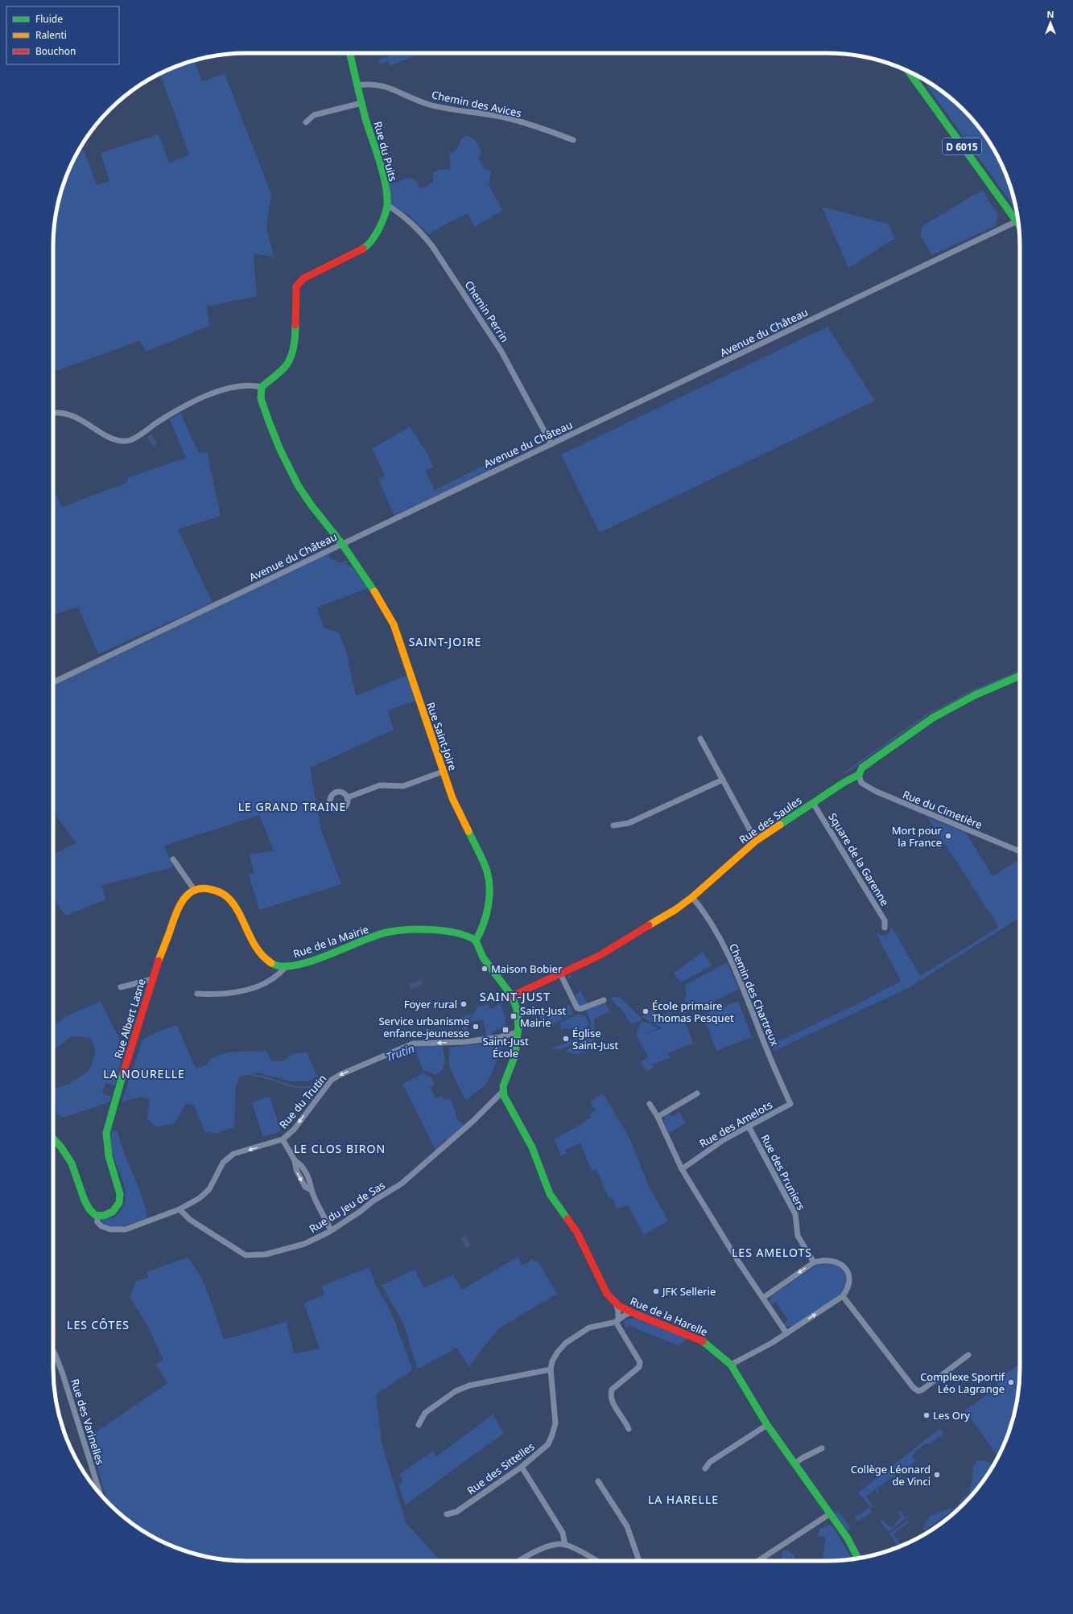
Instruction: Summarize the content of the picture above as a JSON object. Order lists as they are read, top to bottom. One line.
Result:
{"streets":{"street":["Chemin des Avices","D 6015","Rue du Puits","Chemin Perrin","Avenue du Château","Rue Saint-Joire","Rue du Cimetière","Rue des Saules","Square de la Garenne","Rue de la Mairie","Chemin des Chartreux","Rue Albert Lasne","Rue du Trutin","Rue des Amelots","Rue des Pruniers","Rue du Jeu de Sas","Rue de la Harelle","Rue des Varinelles","Rue des Sittelles"]},"crossings":[["Chemin des Avices","Rue du Puits"],["D 6015","Avenue du Château"],["Rue du Puits","Chemin Perrin"],["Chemin Perrin","Avenue du Château"],["Avenue du Château","Rue Saint-Joire"],["Rue Saint-Joire","Rue de la Mairie"],["Rue du Cimetière","Rue des Saules"],["Rue des Saules","Square de la Garenne"],["Rue des Saules","Chemin des Chartreux"],["Rue de la Mairie","Rue Albert Lasne"],["Chemin des Chartreux","Rue des Amelots"],["Rue Albert Lasne","Rue du Trutin"],["Rue du Trutin","Rue du Jeu de Sas"],["Rue des Amelots","Rue des Pruniers"],["Rue du Jeu de Sas","Rue de la Harelle"]],"one_way":["Rue du Trutin"],"districts":["SAINT-JOIRE","LE GRAND TRAINE","SAINT-JUST","LA NOURELLE","LE CLOS BIRON","LES AMELOTS","LES CÔTES","LA HARELLE"],"water":["Trutin"],"places":{"other":["Mort pour la France","Maison Bobier","Foyer rural","École primaire Thomas Pesquet","Service urbanisme enfance-jeunesse","Église Saint-Just","JFK Sellerie","Complexe Sportif Léo Lagrange","Les Ory","Collège Léonard de Vinci"],"transit":["Saint-Just Mairie","Saint-Just École"]},"legend":["Fluide","Ralenti","Bouchon"],"north":"top"}
